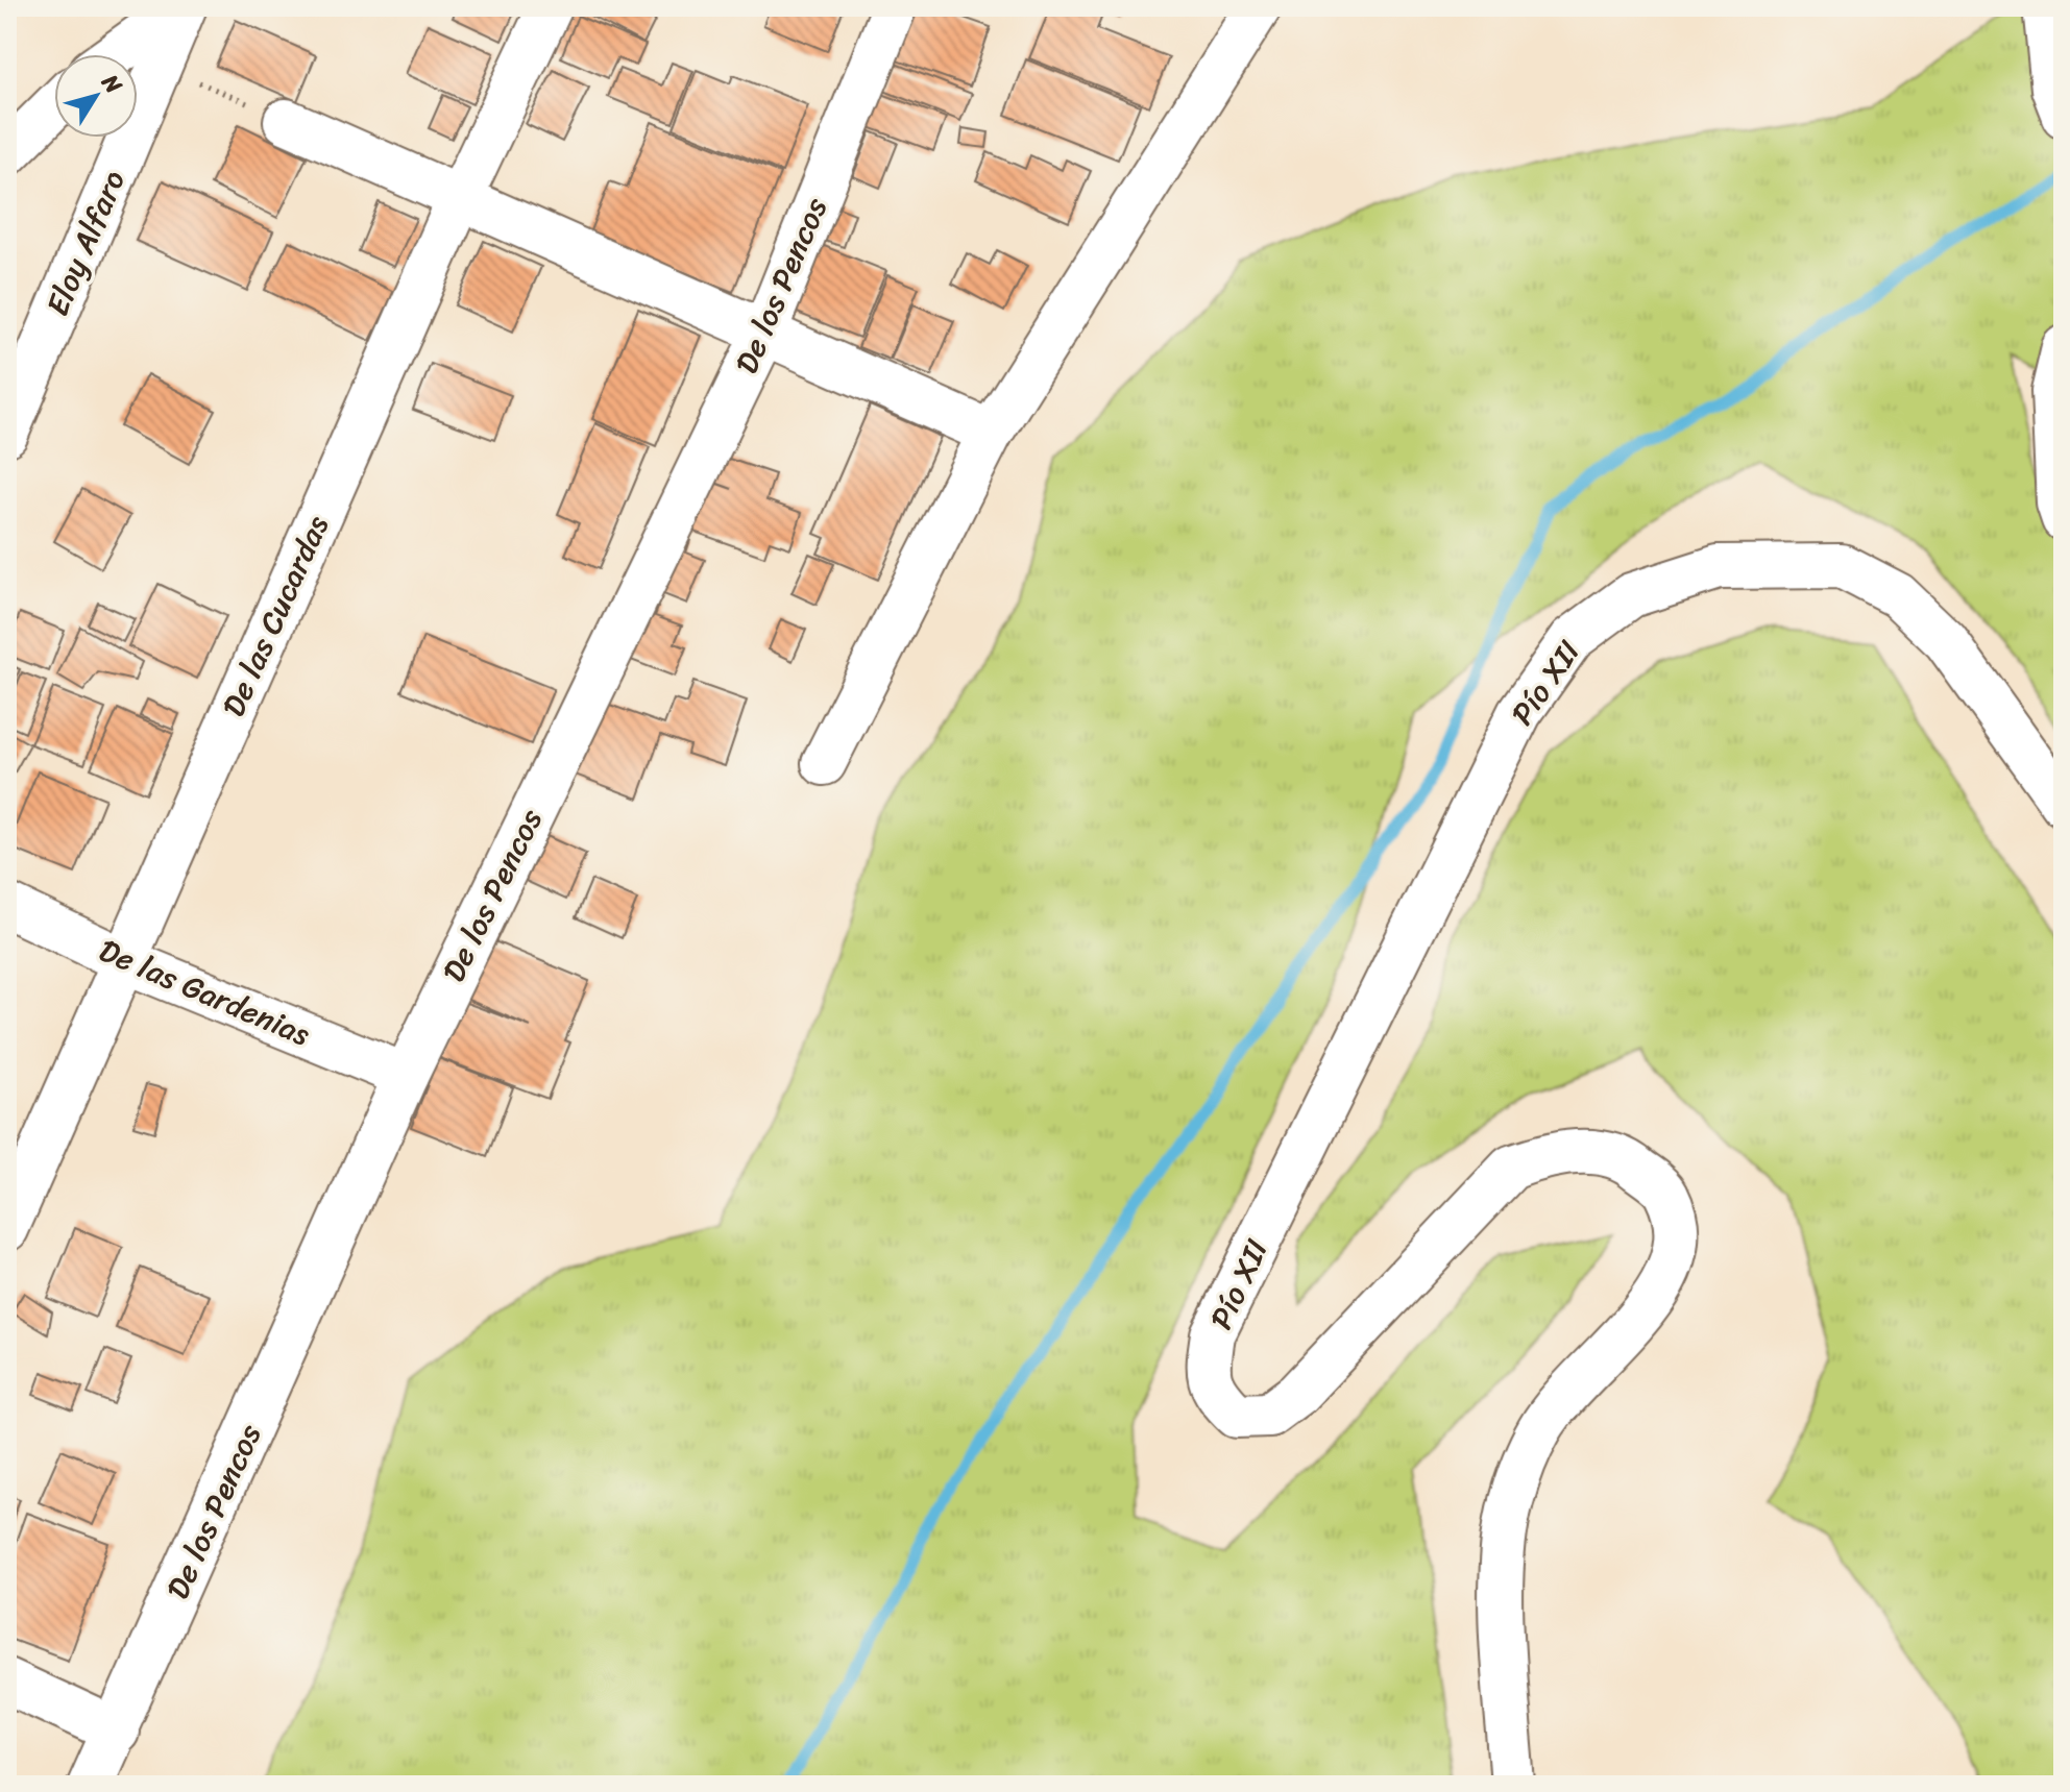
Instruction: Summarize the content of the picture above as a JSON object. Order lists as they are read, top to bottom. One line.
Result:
{"streets":{"street":["Eloy Alfaro","De los Pencos","De las Cucardas","Pío XII","De las Gardenias"]},"crossings":[["De los Pencos","De las Gardenias"],["De las Cucardas","De las Gardenias"]],"north":"top right"}
